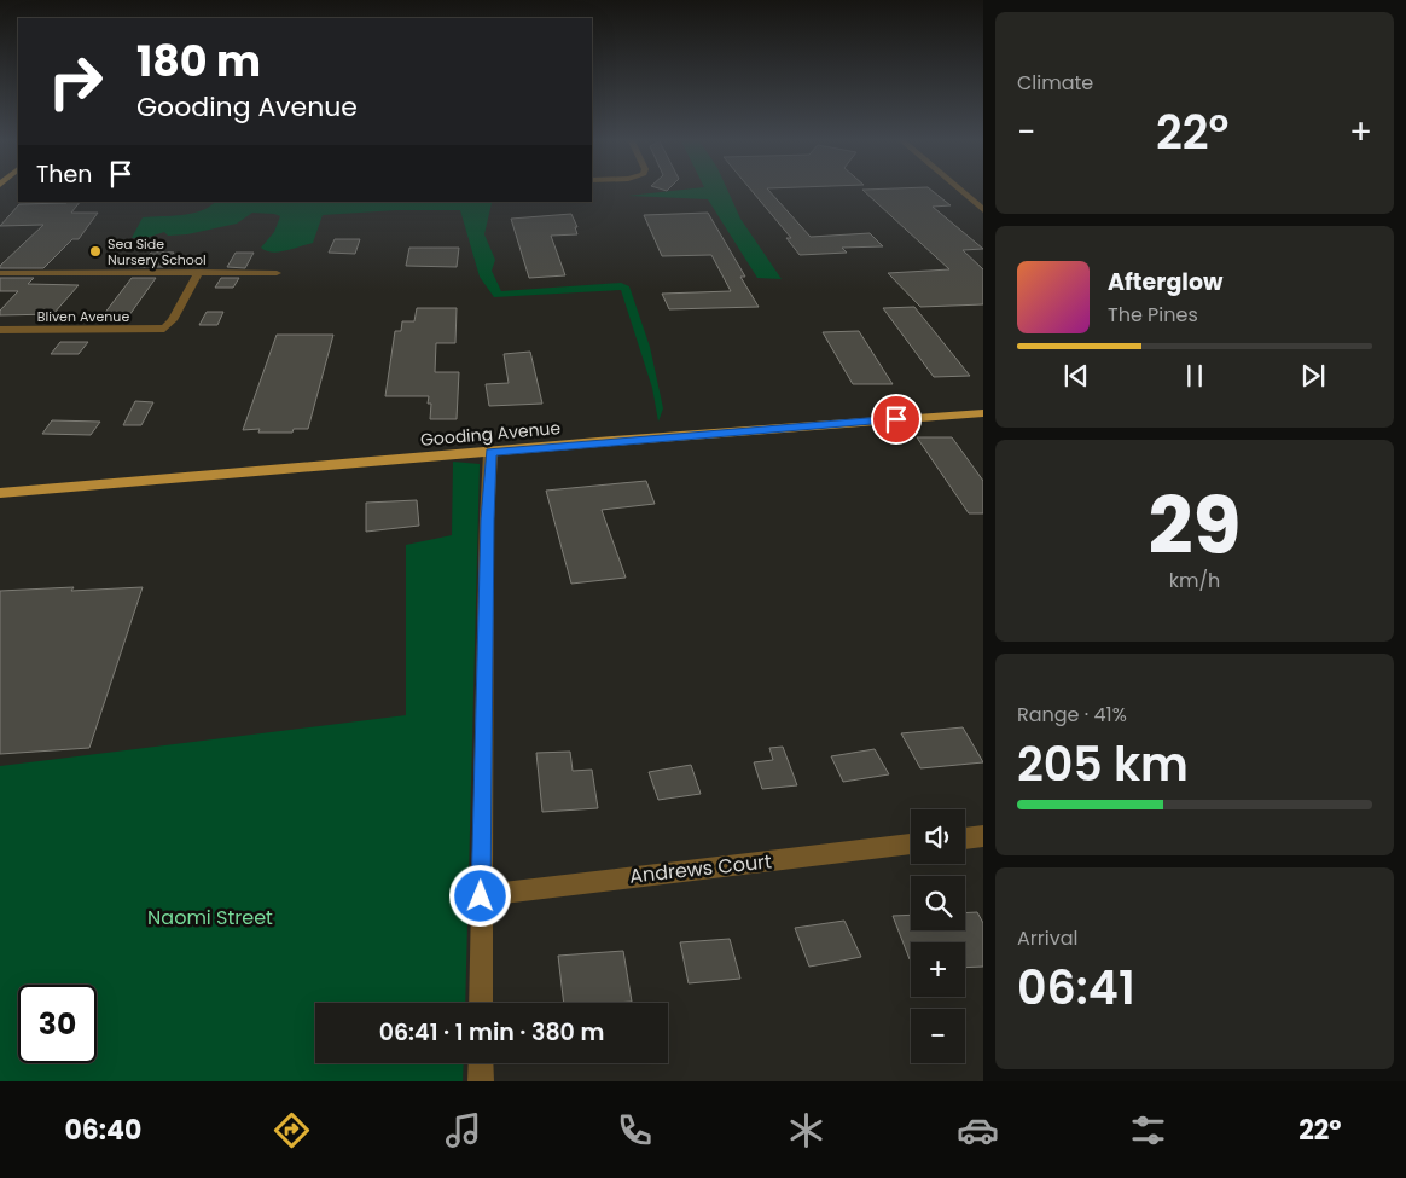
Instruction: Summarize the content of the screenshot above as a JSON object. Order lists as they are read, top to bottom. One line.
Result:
{"streets":{"main road":["Gooding Avenue"],"street":["Bliven Avenue","Andrews Court"]},"parks":["Naomi Street"],"places":["Sea Side Nursery School"],"page":{"tile":["Climate",["29","km/h"],["Range · 41%","205 km"],["Arrival","06:41"]],"turn":["180 m","Gooding Avenue"],"heat":["−","22°","+"],"then":"Then","song":["Afterglow","The Pines"],"map_buttons":["+","−"],"limit":"30","trip":"06:41 · 1 min · 380 m","tabs":["06:40","22°"]}}
